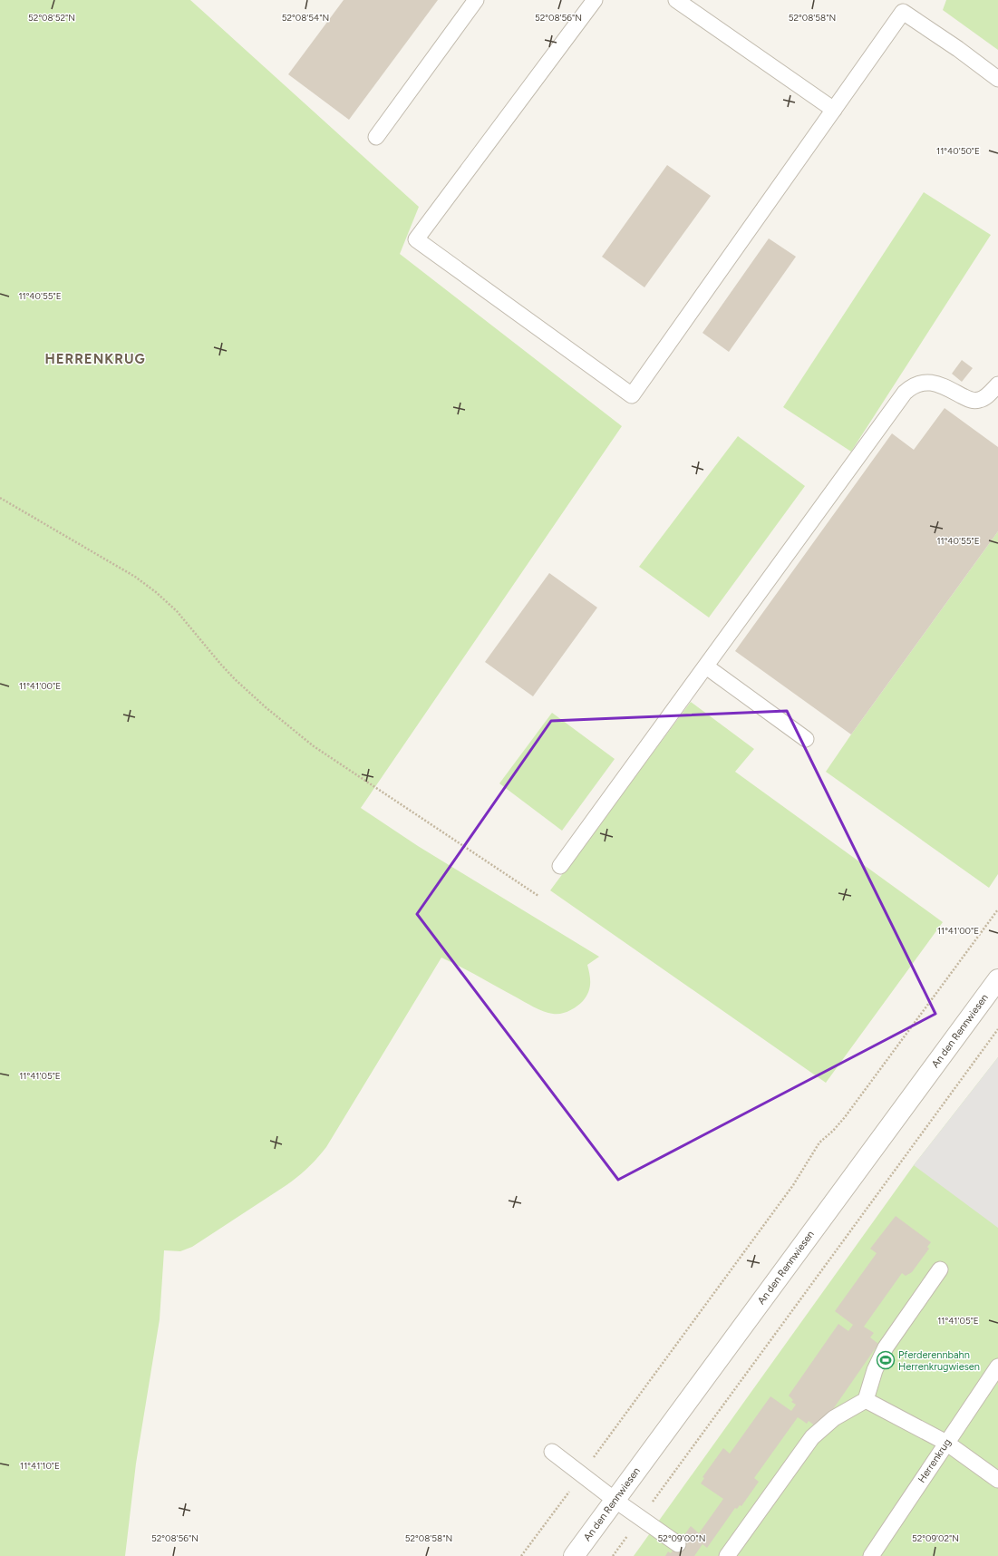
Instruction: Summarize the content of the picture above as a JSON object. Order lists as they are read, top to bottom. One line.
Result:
{"streets":{"street":["An den Rennwiesen"],"lane":["Herrenkrug"]},"districts":["HERRENKRUG"],"places":{"sports":["Pferderennbahn Herrenkrugwiesen"]},"coordinates":["52°08'54\"N","52°08'52\"N","52°08'56\"N","52°08'58\"N","11°40'50\"E","11°40'55\"E","11°41'00\"E","11°41'05\"E","11°41'10\"E","52°09'00\"N","52°09'02\"N"]}
